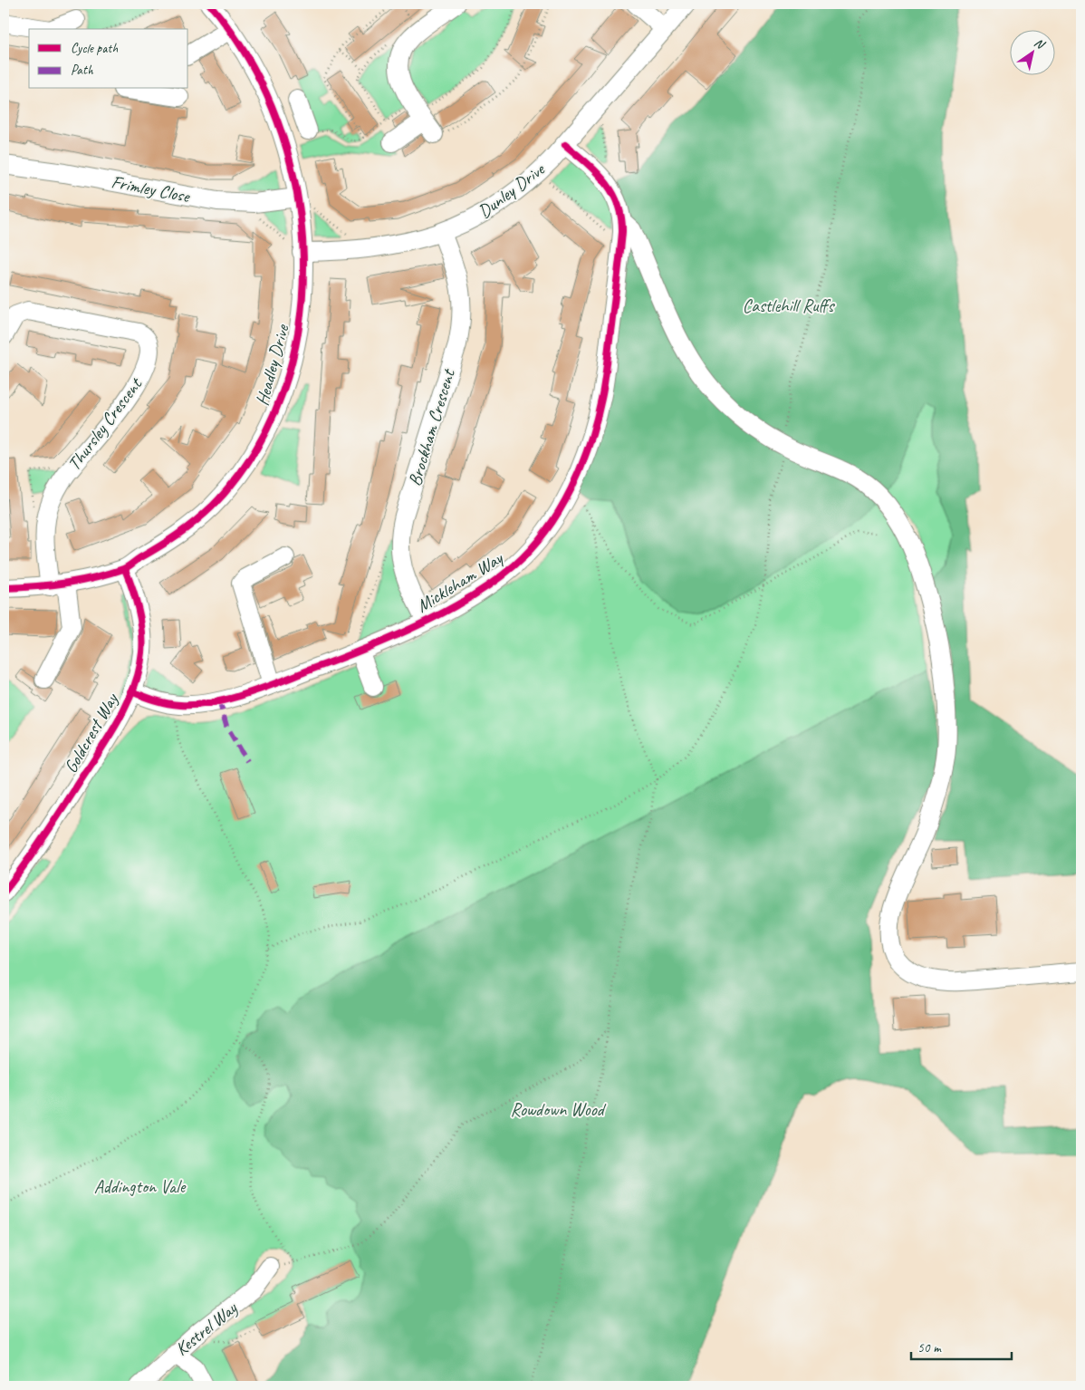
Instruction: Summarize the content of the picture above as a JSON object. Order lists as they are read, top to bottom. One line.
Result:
{"streets":{"street":["Frimley Close","Dunley Drive","Headley Drive","Thursley Crescent","Brockham Crescent","Mickleham Way","Goldcrest Way","Kestrel Way"]},"crossings":[["Frimley Close","Headley Drive"],["Dunley Drive","Headley Drive"],["Dunley Drive","Brockham Crescent"],["Dunley Drive","Mickleham Way"],["Headley Drive","Thursley Crescent"],["Headley Drive","Goldcrest Way"],["Brockham Crescent","Mickleham Way"],["Mickleham Way","Goldcrest Way"]],"parks":["Castlehill Ruffs","Rowdown Wood","Addington Vale"],"legend":["Cycle path","Path"],"scale_bar":"50 m","north":"top right"}
